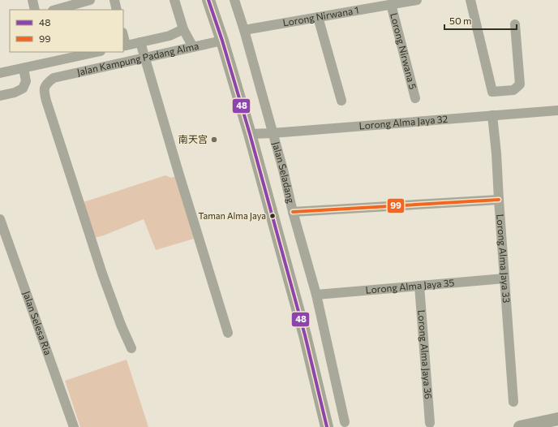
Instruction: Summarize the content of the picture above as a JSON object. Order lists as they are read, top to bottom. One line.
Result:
{"streets":{"street":["Lorong Nirwana 1","Lorong Nirwana 5","Jalan Kampung Padang Alma","Lorong Alma Jaya 32","Jalan Seladang","Lorong Alma Jaya 33","Lorong Alma Jaya 35","Jalan Selesa Ria","Lorong Alma Jaya 36"]},"crossings":[["Lorong Nirwana 1","Lorong Nirwana 5"],["Lorong Nirwana 1","Jalan Seladang"],["Lorong Alma Jaya 32","Jalan Seladang"],["Lorong Alma Jaya 32","Lorong Alma Jaya 33"],["Jalan Seladang","Lorong Alma Jaya 35"],["Lorong Alma Jaya 33","Lorong Alma Jaya 35"],["Lorong Alma Jaya 35","Lorong Alma Jaya 36"]],"places":["南天宫","Taman Alma Jaya"],"lines":["transit line 48","transit line 99"],"legend":["48","99"],"scale_bar":"50 m"}
